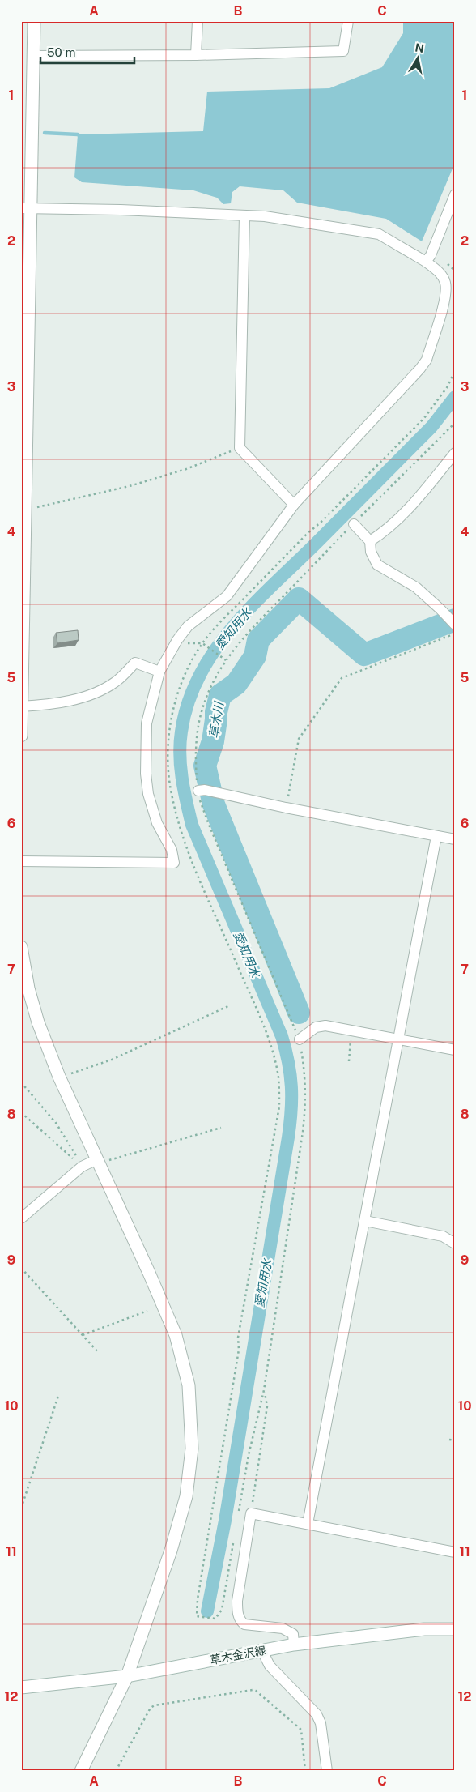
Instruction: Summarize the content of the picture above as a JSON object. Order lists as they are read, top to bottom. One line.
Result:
{"streets":{"street":["草木金沢線"]},"water":["愛知用水","草木川"],"scale_bar":"50 m","north":"top","grid":{"columns":["A","B","C"],"rows":["1","2","3","4","5","6","7","8","9","10","11","12"]}}
